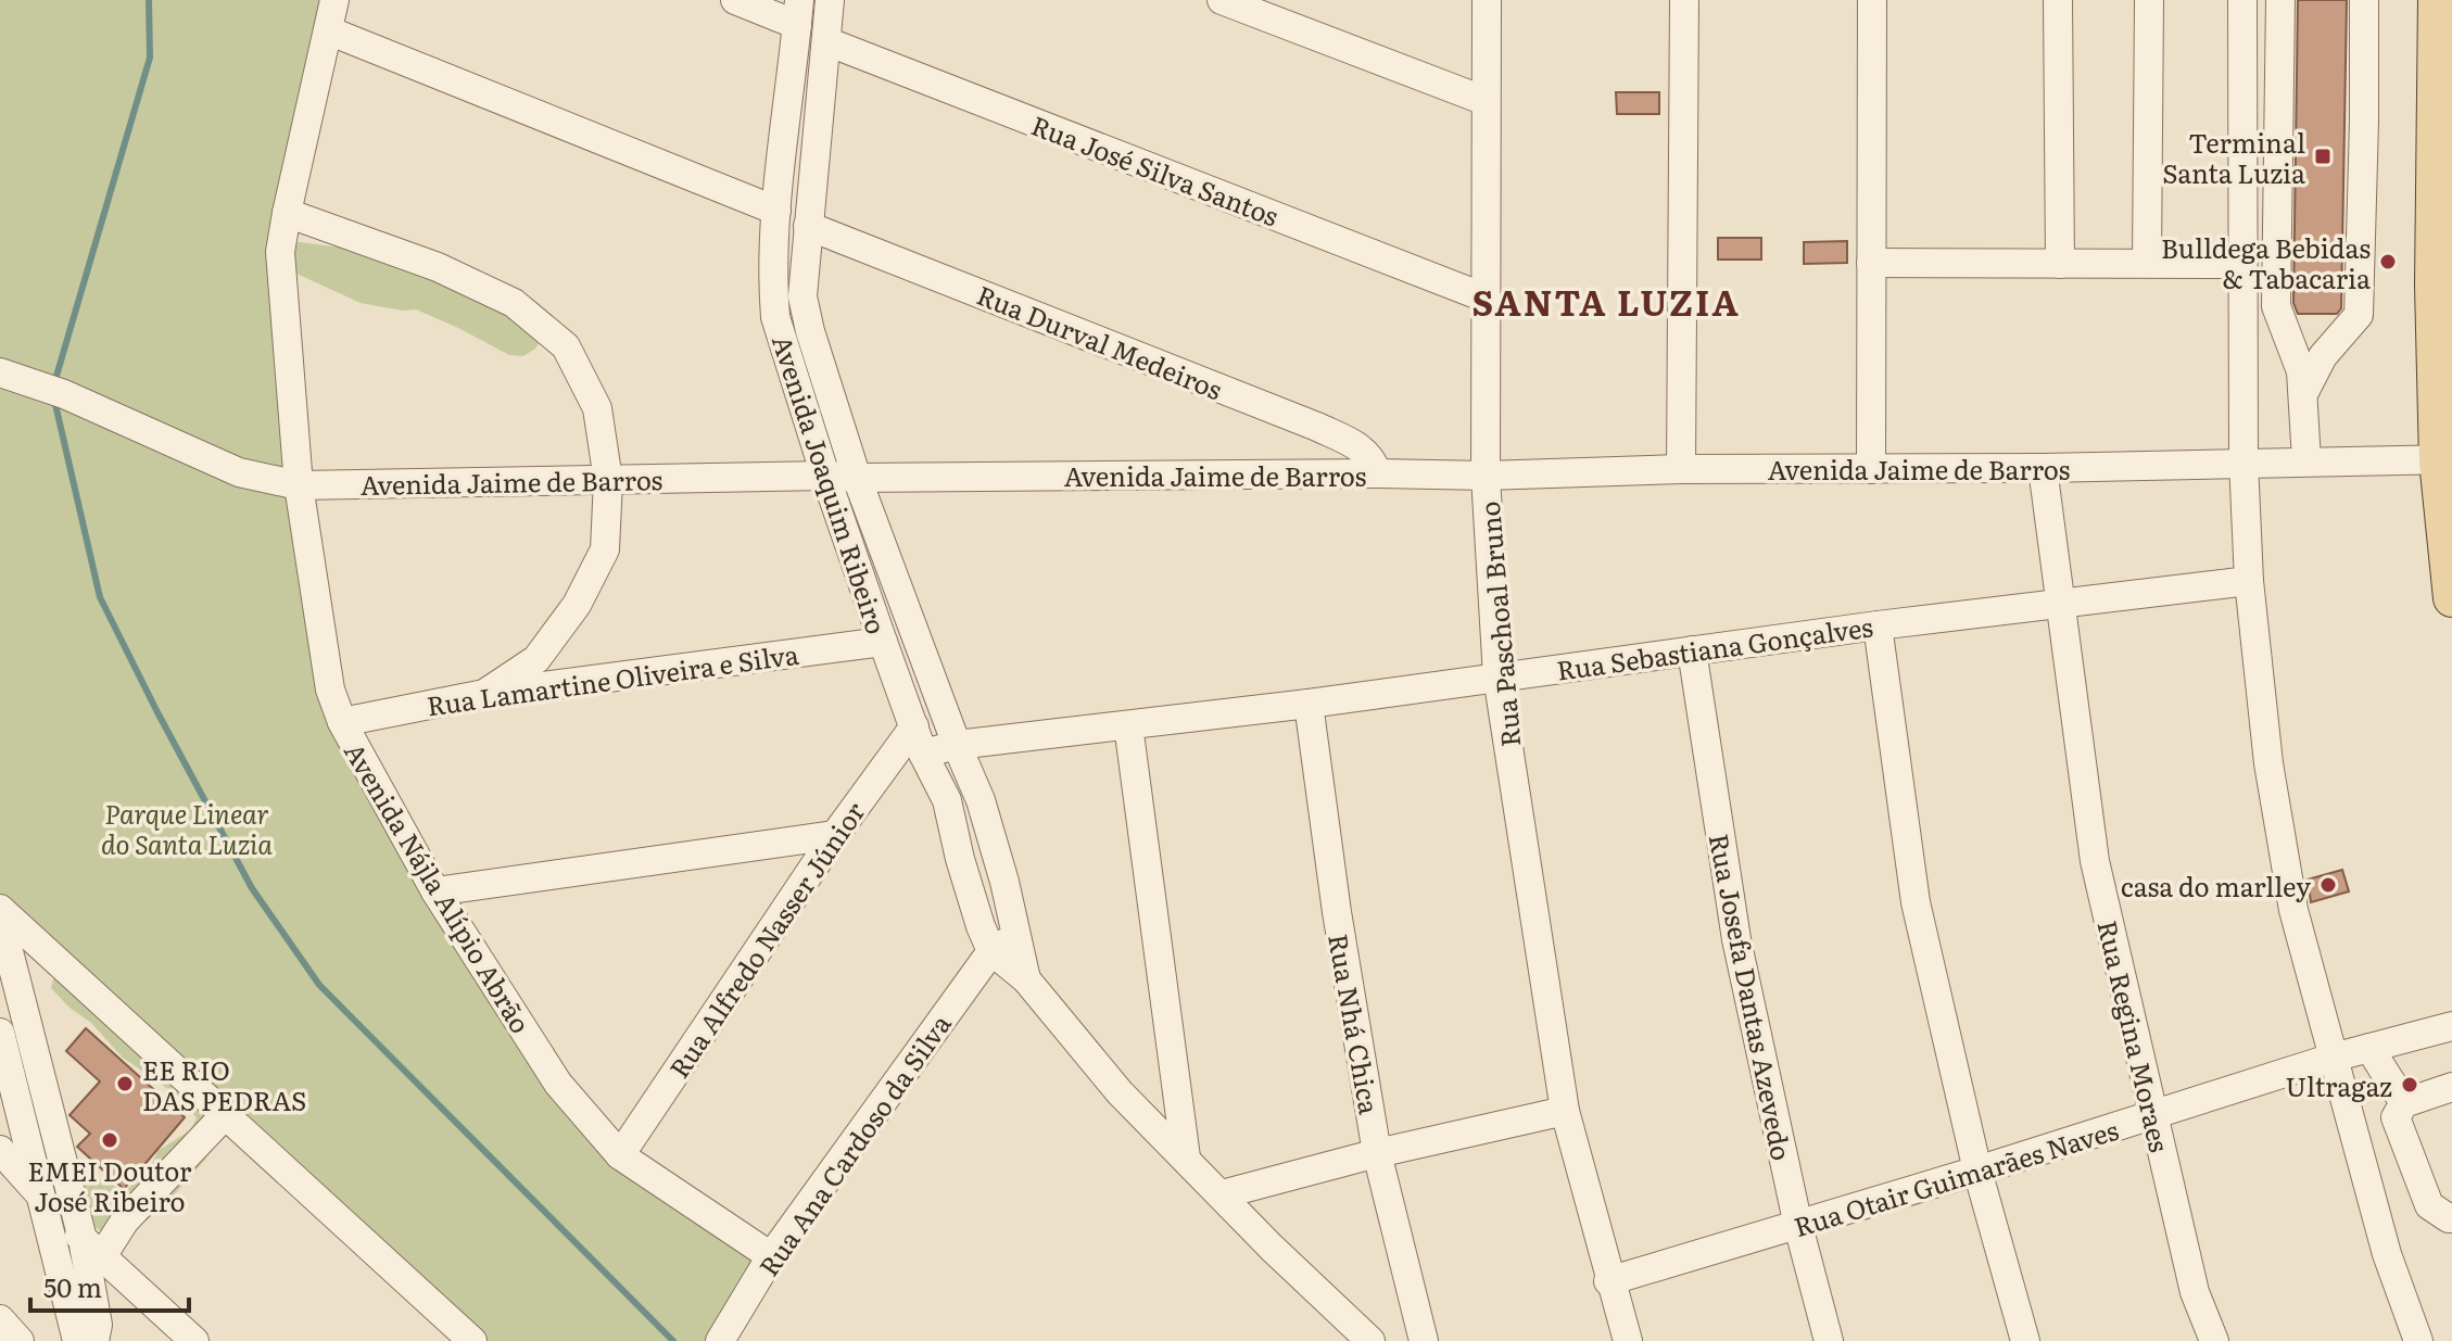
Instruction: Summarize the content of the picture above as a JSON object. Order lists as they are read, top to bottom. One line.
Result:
{"streets":{"street":["Rua José Silva Santos","Rua Durval Medeiros","Avenida Jaime de Barros","Avenida Joaquim Ribeiro","Rua Paschoal Bruno","Rua Sebastiana Gonçalves","Rua Lamartine Oliveira e Silva","Avenida Nájla Alípio Abrão","Rua Alfredo Nasser Júnior","Rua Josefa Dantas Azevedo","Rua Nhá Chica","Rua Regina Moraes","Rua Ana Cardoso da Silva","Rua Otair Guimarães Naves"]},"crossings":[["Rua José Silva Santos","Avenida Joaquim Ribeiro"],["Rua José Silva Santos","Rua Paschoal Bruno"],["Rua Durval Medeiros","Avenida Jaime de Barros"],["Rua Durval Medeiros","Avenida Joaquim Ribeiro"],["Avenida Jaime de Barros","Avenida Joaquim Ribeiro"],["Avenida Jaime de Barros","Rua Paschoal Bruno"],["Avenida Jaime de Barros","Avenida Nájla Alípio Abrão"],["Avenida Jaime de Barros","Rua Regina Moraes"],["Avenida Joaquim Ribeiro","Rua Sebastiana Gonçalves"],["Avenida Joaquim Ribeiro","Rua Lamartine Oliveira e Silva"],["Avenida Joaquim Ribeiro","Rua Alfredo Nasser Júnior"],["Avenida Joaquim Ribeiro","Rua Ana Cardoso da Silva"],["Rua Paschoal Bruno","Rua Sebastiana Gonçalves"],["Rua Paschoal Bruno","Rua Otair Guimarães Naves"],["Rua Sebastiana Gonçalves","Rua Josefa Dantas Azevedo"],["Rua Sebastiana Gonçalves","Rua Nhá Chica"],["Rua Sebastiana Gonçalves","Rua Regina Moraes"],["Rua Lamartine Oliveira e Silva","Avenida Nájla Alípio Abrão"],["Avenida Nájla Alípio Abrão","Rua Alfredo Nasser Júnior"],["Avenida Nájla Alípio Abrão","Rua Ana Cardoso da Silva"],["Rua Josefa Dantas Azevedo","Rua Otair Guimarães Naves"],["Rua Regina Moraes","Rua Otair Guimarães Naves"]],"districts":["SANTA LUZIA"],"parks":["Parque Linear do Santa Luzia"],"places":{"transit":["Terminal Santa Luzia"],"other":["Bulldega Bebidas & Tabacaria","casa do marlley","EE RIO DAS PEDRAS","Ultragaz","EMEI Doutor José Ribeiro"]},"scale_bar":"50 m"}
